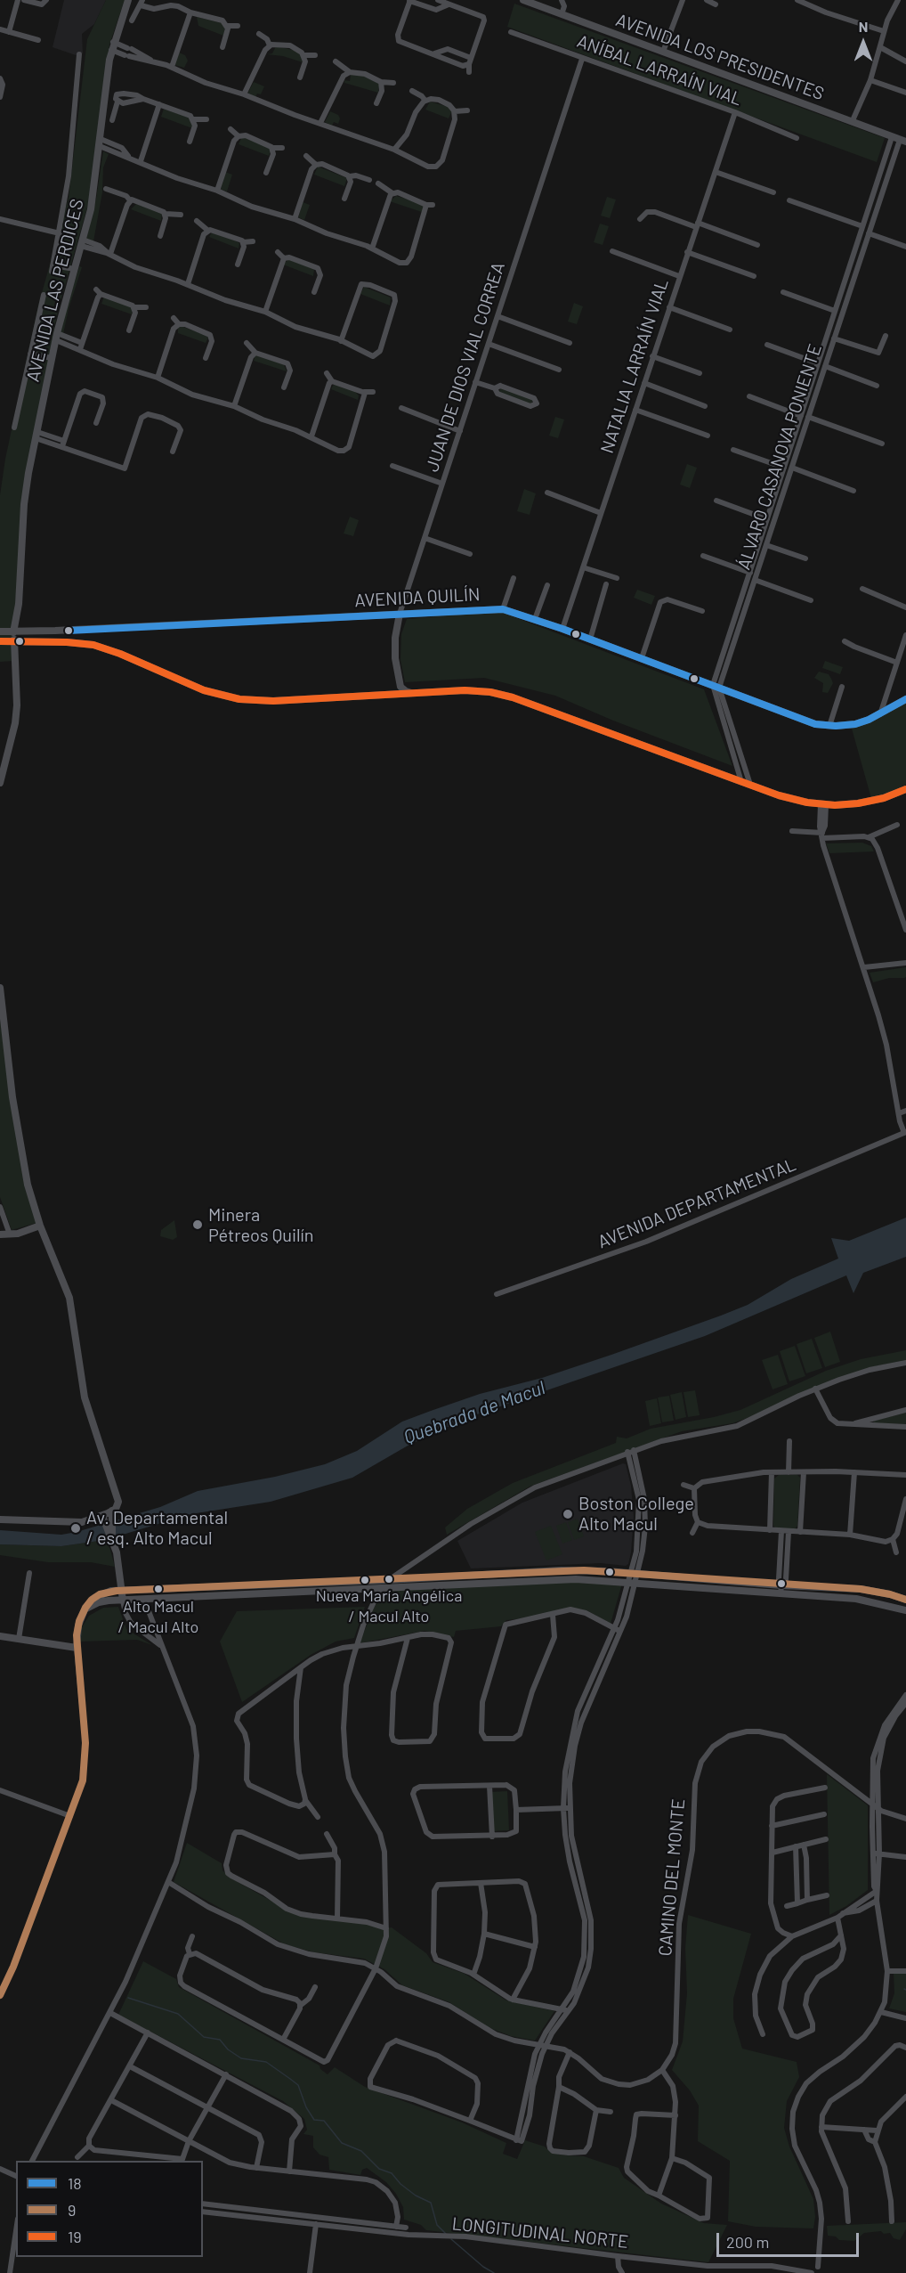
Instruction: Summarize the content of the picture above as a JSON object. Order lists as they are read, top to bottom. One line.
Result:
{"streets":{"street":["AVENIDA LOS PRESIDENTES","ANÍBAL LARRAÍN VIAL","AVENIDA LAS PERDICES","NATALIA LARRAÍN VIAL","JUAN DE DIOS VIAL CORREA","ÁLVARO CASANOVA PONIENTE","AVENIDA QUILÍN","AVENIDA DEPARTAMENTAL","CAMINO DEL MONTE","LONGITUDINAL NORTE"]},"crossings":[["AVENIDA LOS PRESIDENTES","ÁLVARO CASANOVA PONIENTE"],["ANÍBAL LARRAÍN VIAL","NATALIA LARRAÍN VIAL"],["ANÍBAL LARRAÍN VIAL","JUAN DE DIOS VIAL CORREA"],["AVENIDA LAS PERDICES","AVENIDA QUILÍN"],["NATALIA LARRAÍN VIAL","AVENIDA QUILÍN"],["JUAN DE DIOS VIAL CORREA","AVENIDA QUILÍN"],["ÁLVARO CASANOVA PONIENTE","AVENIDA QUILÍN"]],"water":["Quebrada de Macul"],"places":["Minera Pétreos Quilín","Boston College Alto Macul","Av. Departamental / esq. Alto Macul","Nueva María Angélica / Macul Alto","Alto Macul / Macul Alto"],"lines":["transit line 18","transit line 19","transit line 9"],"legend":["18","9","19"],"scale_bar":"200 m","north":"top"}
